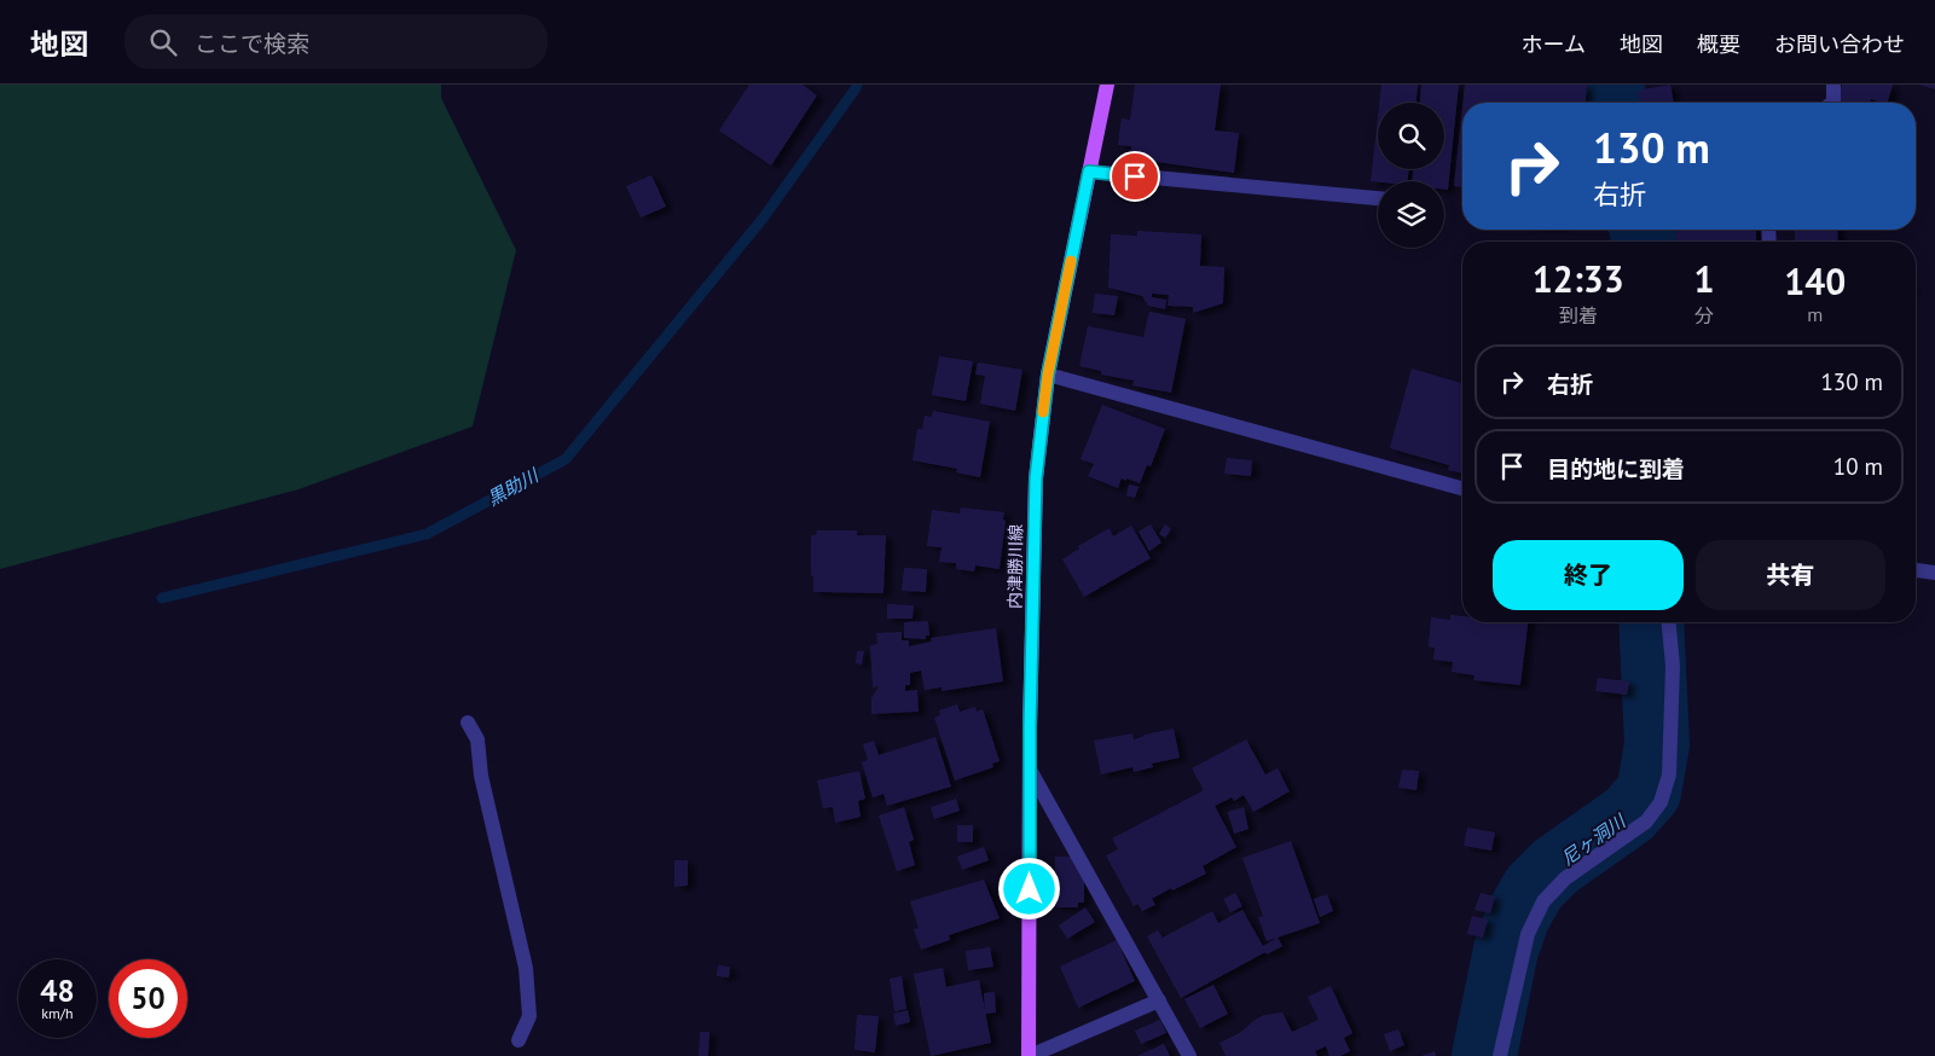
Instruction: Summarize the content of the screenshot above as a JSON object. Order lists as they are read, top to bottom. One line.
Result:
{"streets":{"main road":["内津勝川線"]},"water":["黒助川","尼ヶ洞川"],"page":{"header":"地図","search":"ここで検索","nav":["ホーム","地図","概要","お問い合わせ"],"turn":["130 m","右折"],"eta":["12:33","到着","1","分","140","m"],"list":[{"name":"右折","value":"130 m"},{"name":"目的地に到着","value":"10 m"}],"buttons":["終了","共有"],"speed":"48 km/h","limit":"50"}}
